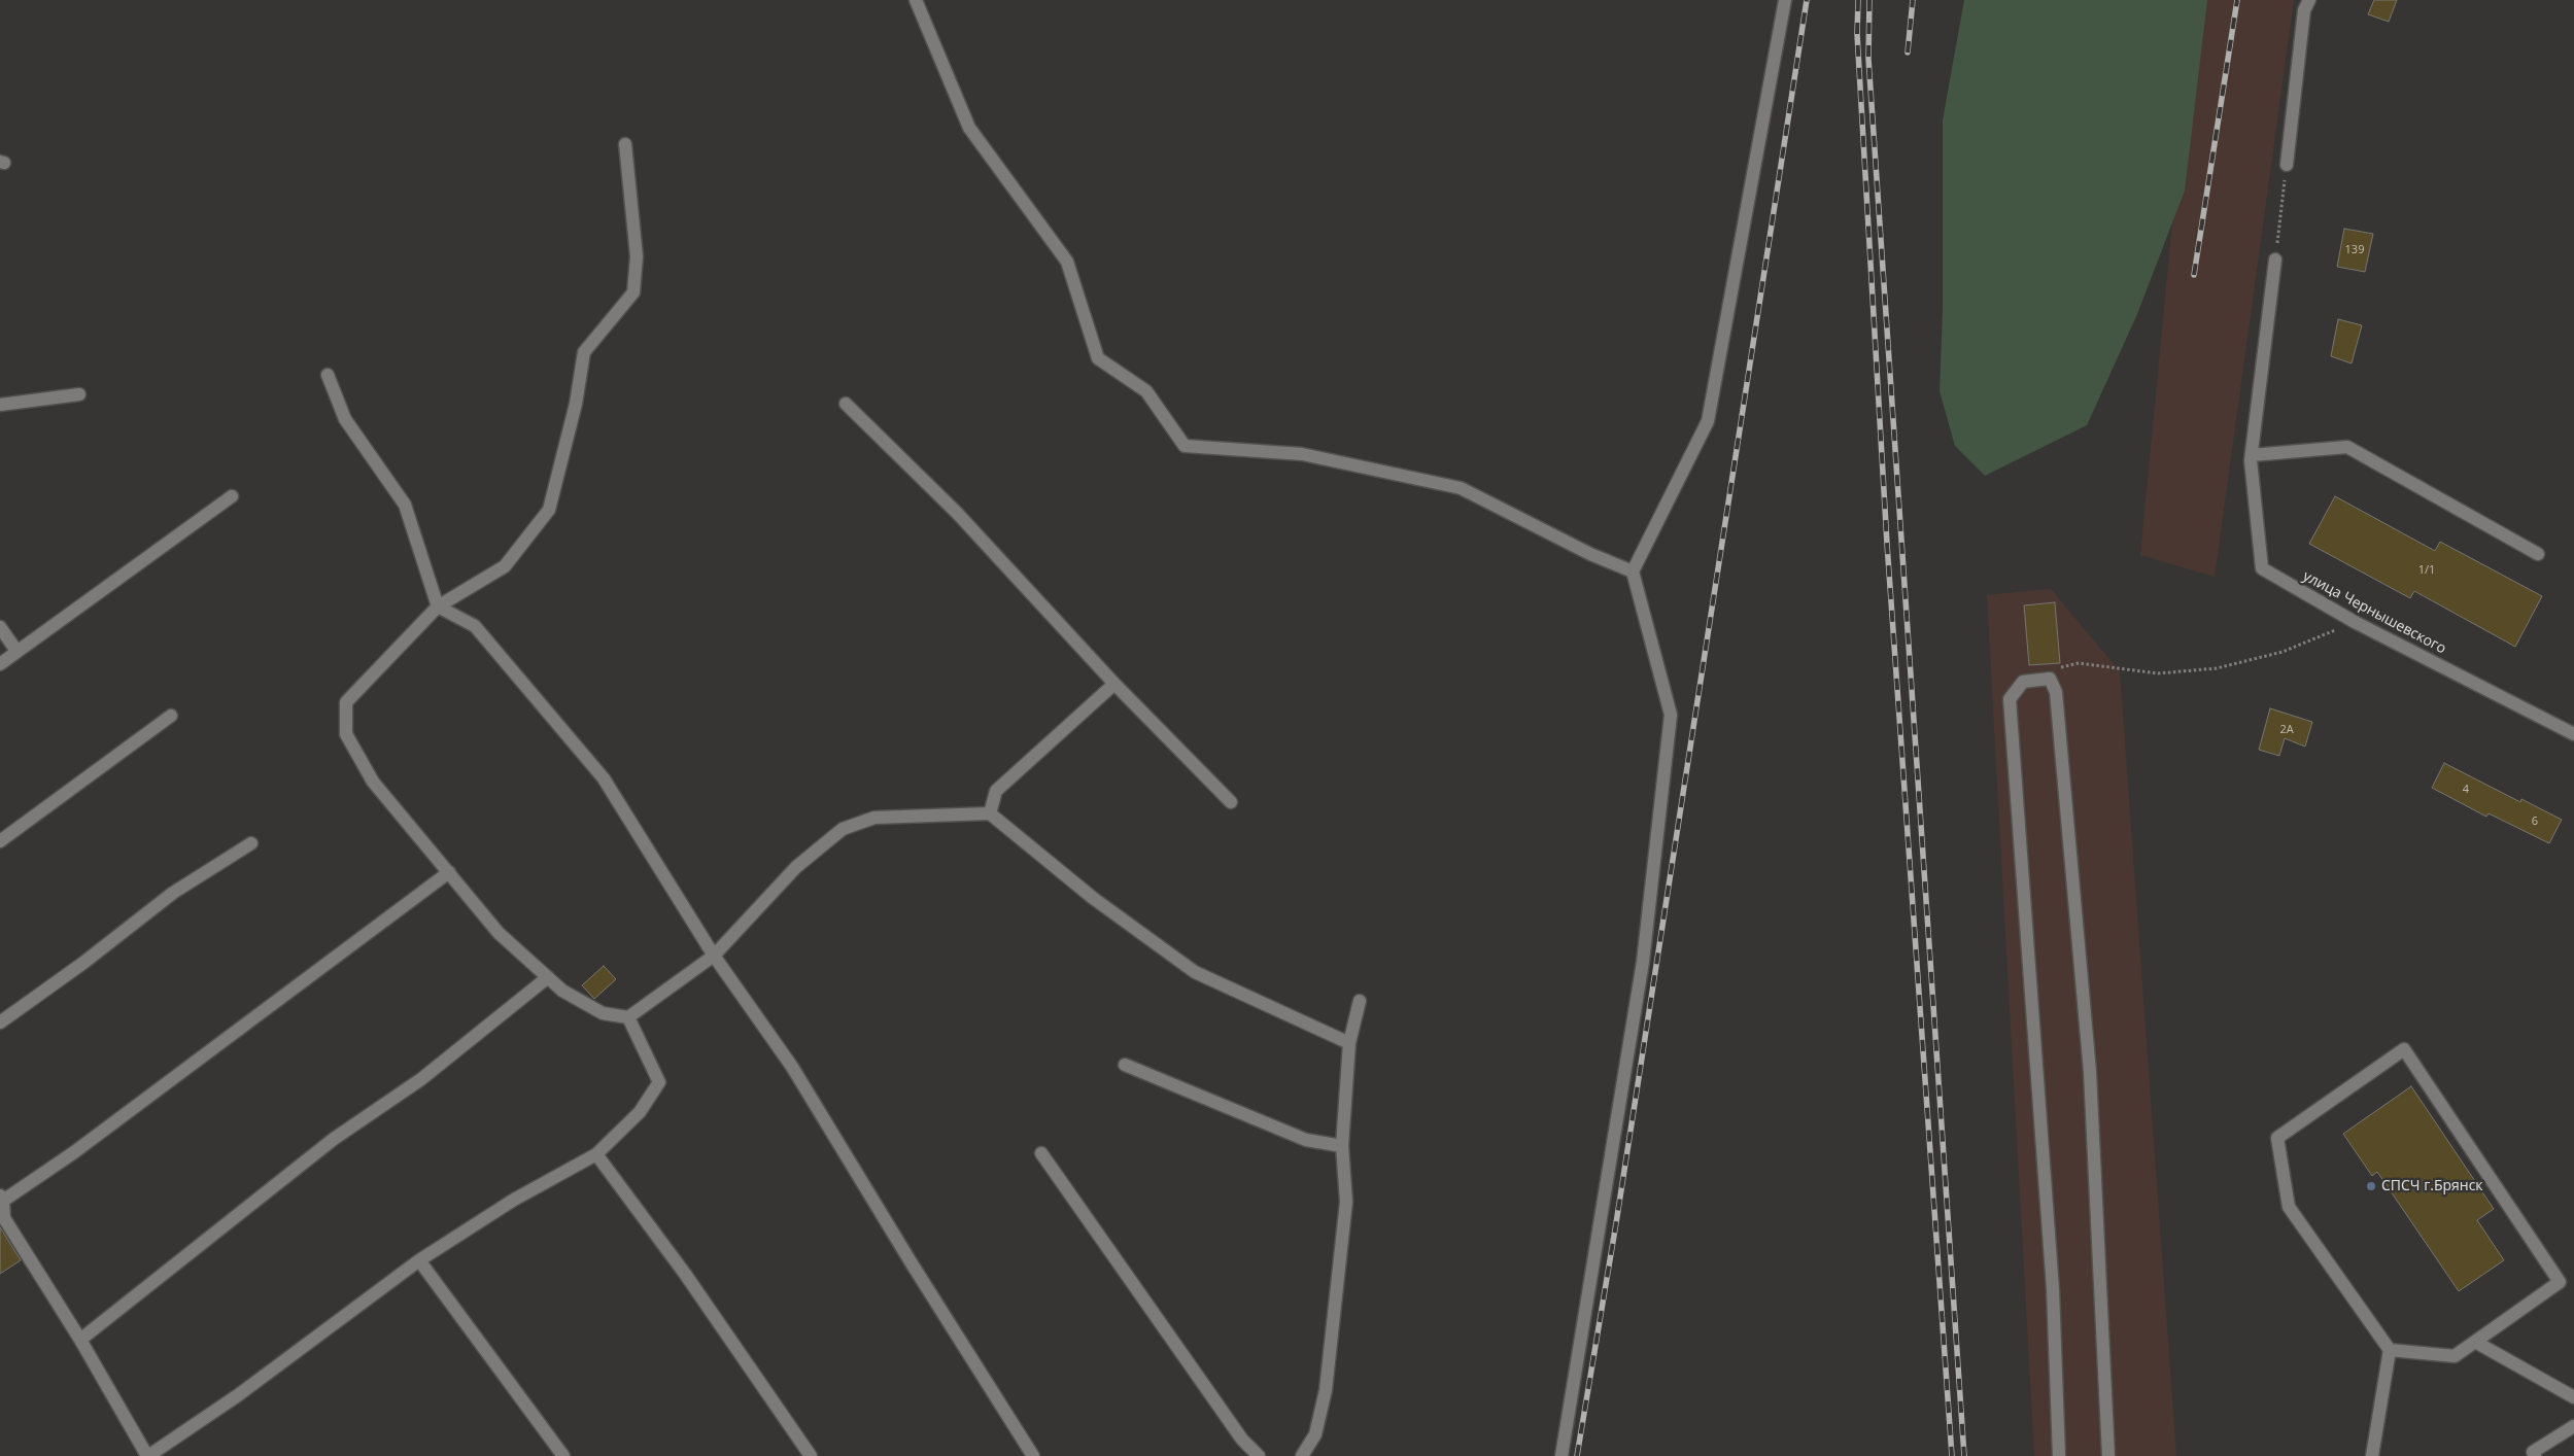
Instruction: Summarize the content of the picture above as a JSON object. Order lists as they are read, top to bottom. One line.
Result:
{"streets":{"street":["улица Чернышевского"]},"places":["СПСЧ г.Брянск"],"house_numbers":["139","1/1","2А","4","6"]}
